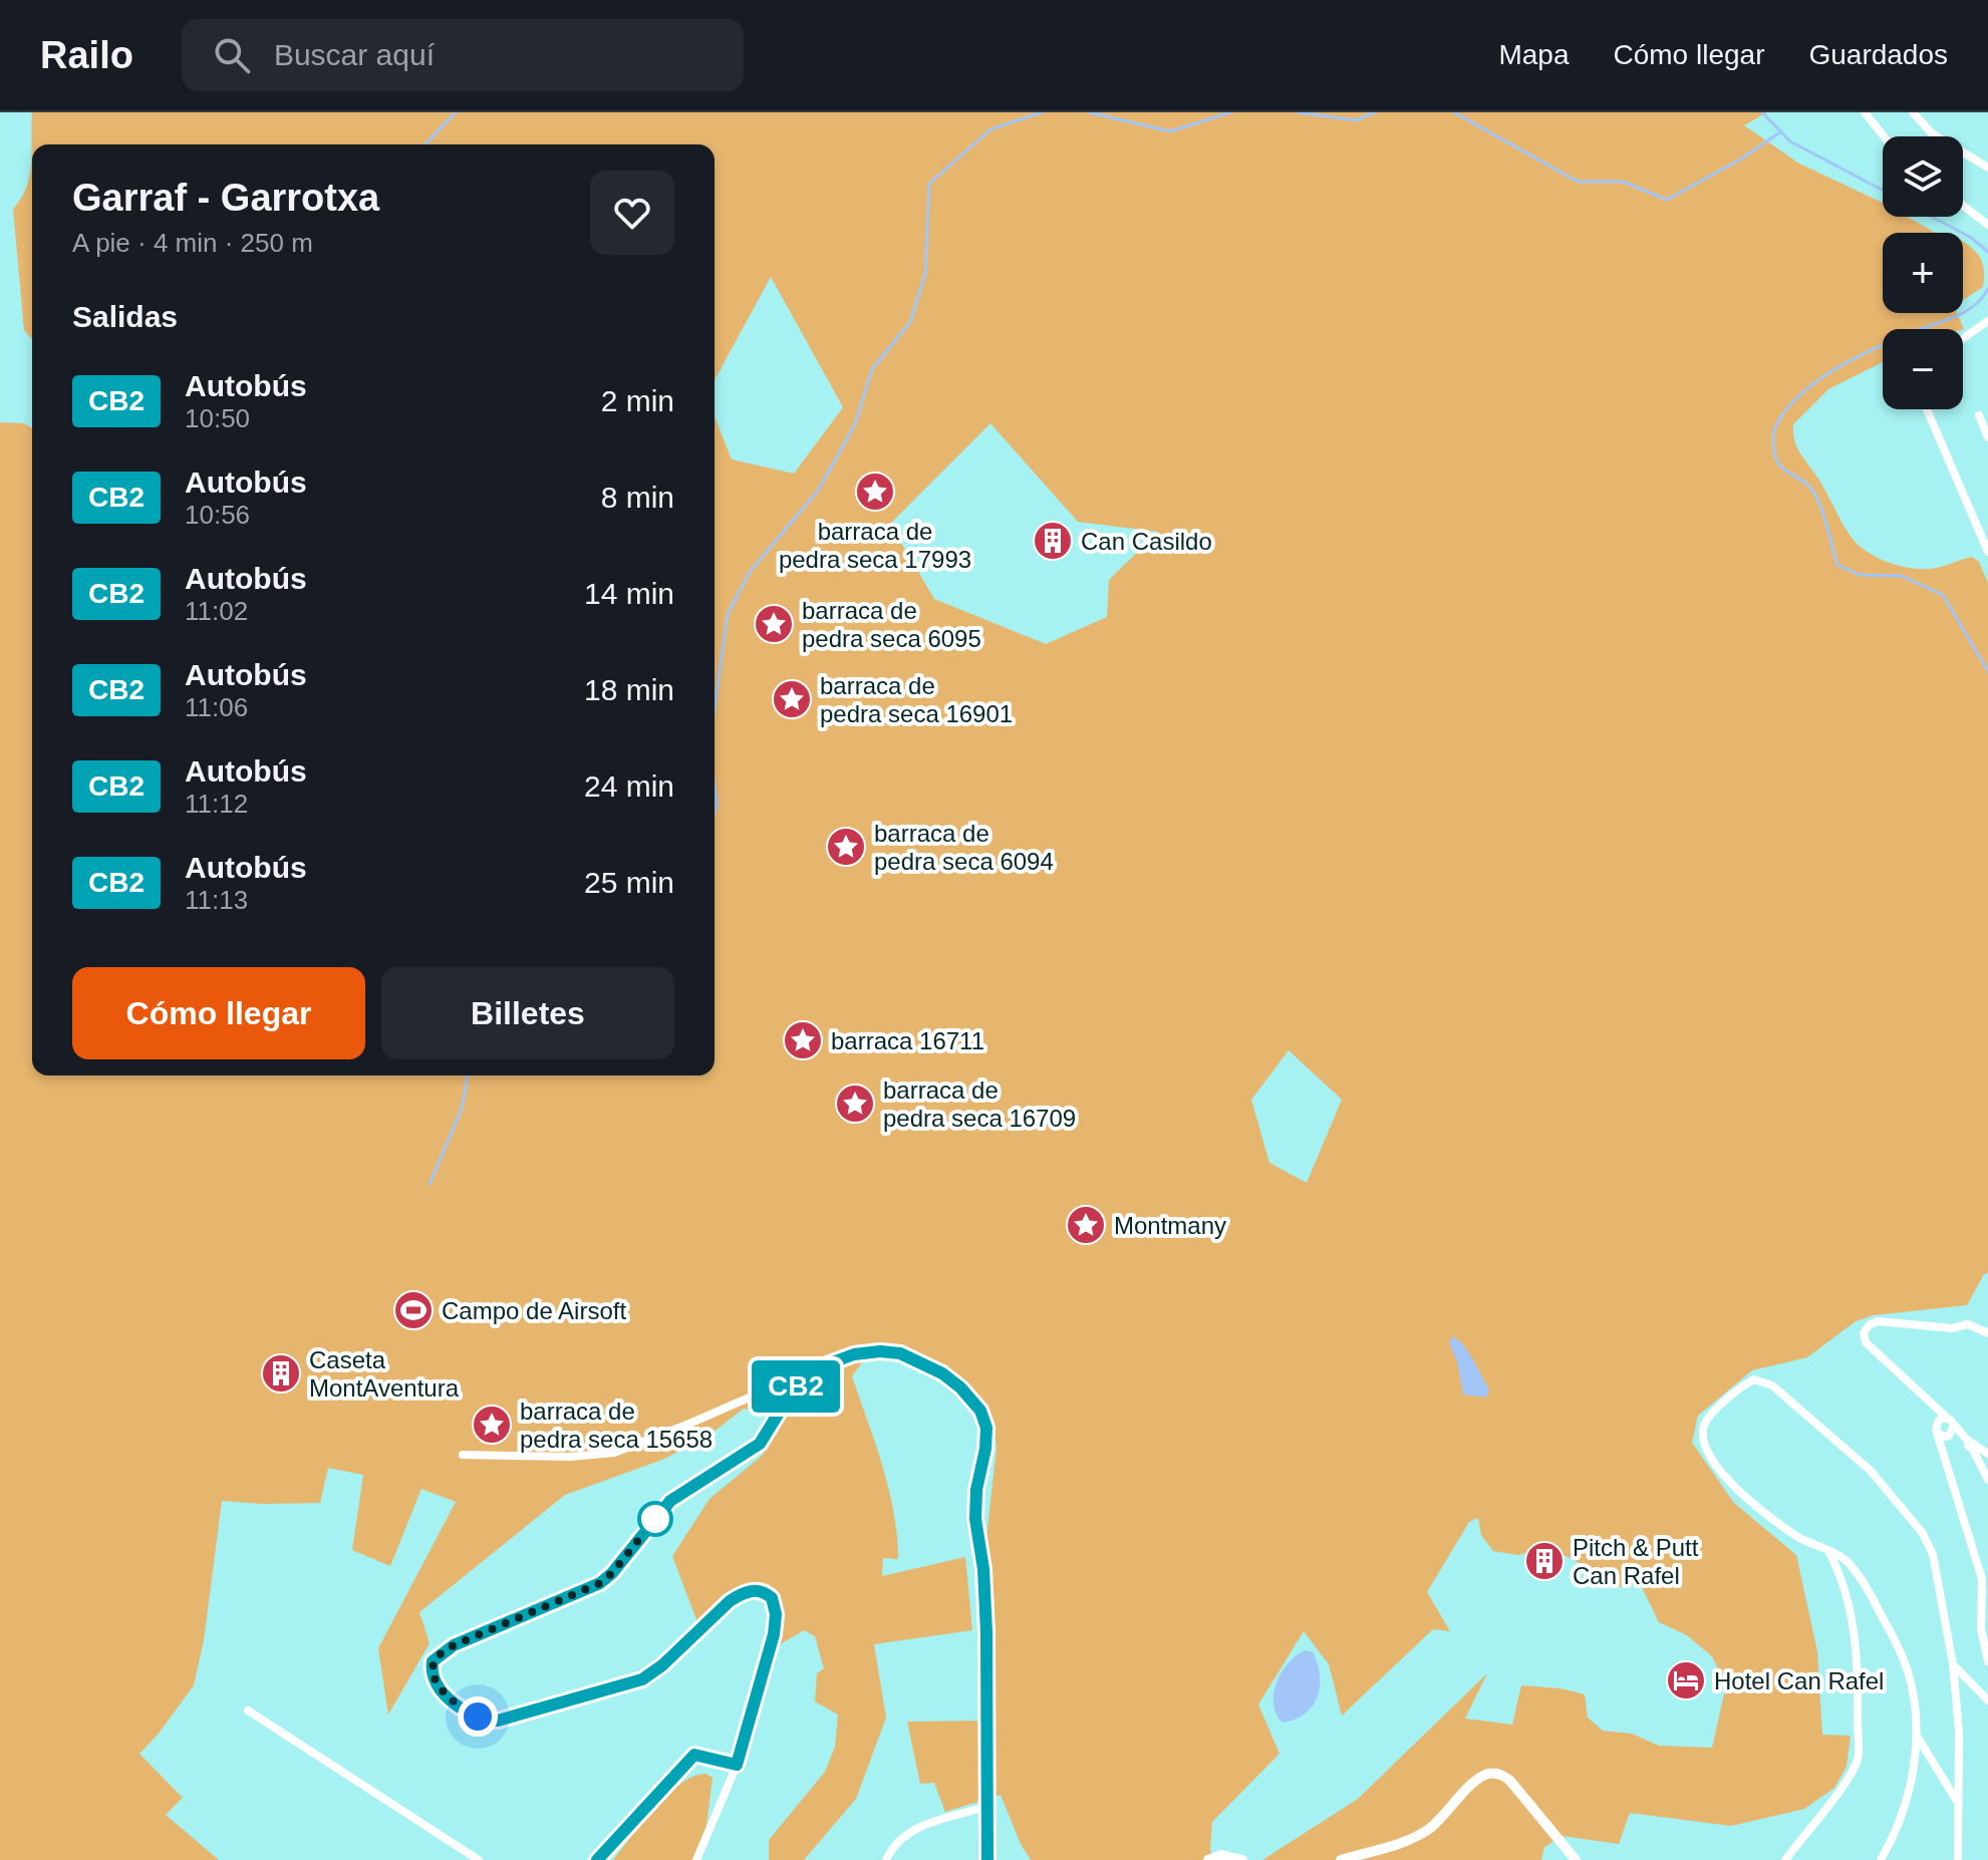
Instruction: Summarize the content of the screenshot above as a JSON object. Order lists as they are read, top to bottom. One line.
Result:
{"places":{"place":["barraca de pedra seca 17993","barraca de pedra seca 6095","barraca de pedra seca 16901","barraca de pedra seca 6094","barraca 16711","barraca de pedra seca 16709","Montmany","barraca de pedra seca 15658"],"building":["Can Casildo","Caseta MontAventura","Pitch & Putt Can Rafel"],"sports":["Campo de Airsoft"],"hotel":["Hotel Can Rafel"]},"lines":["bus line CB2"],"page":{"header":"Railo","search":"Buscar aquí","nav":["Mapa","Cómo llegar","Guardados"],"on_map":"CB2","map_buttons":["+","−"],"heading":[["Garraf - Garrotxa","A pie · 4 min · 250 m"],"Salidas"],"list":[{"mark":"CB2","name":"Autobús","note":"10:50","value":"2 min"},{"mark":"CB2","name":"Autobús","note":"10:56","value":"8 min"},{"mark":"CB2","name":"Autobús","note":"11:02","value":"14 min"},{"mark":"CB2","name":"Autobús","note":"11:06","value":"18 min"},{"mark":"CB2","name":"Autobús","note":"11:12","value":"24 min"},{"mark":"CB2","name":"Autobús","note":"11:13","value":"25 min"}],"buttons":["Cómo llegar","Billetes"]}}
